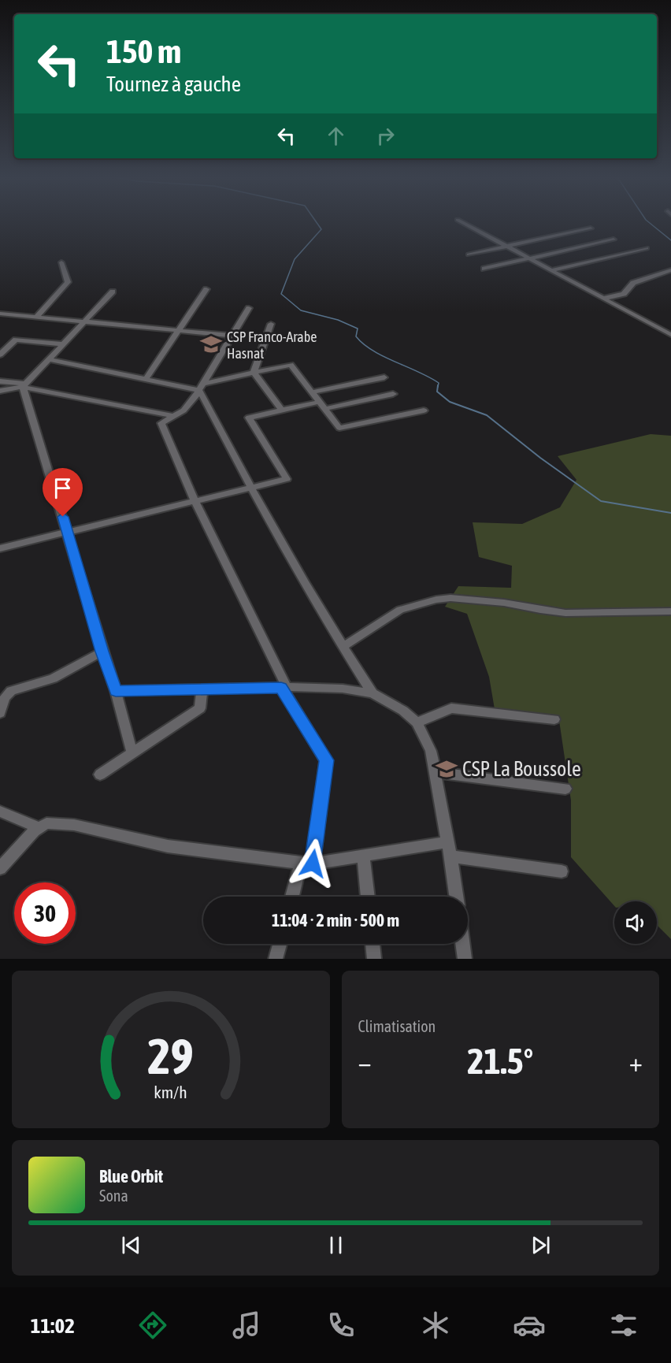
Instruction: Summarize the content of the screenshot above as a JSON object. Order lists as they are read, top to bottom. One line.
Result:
{"places":{"school or university":["CSP Franco-Arabe Hasnat","CSP La Boussole"]},"page":{"turn":["150 m","Tournez à gauche"],"limit":"30","trip":"11:04 · 2 min · 500 m","tile":"Climatisation","heat":["−","21.5°","+"],"song":["Blue Orbit","Sona"],"tabs":"11:02","gauge":["29","km/h"]}}
